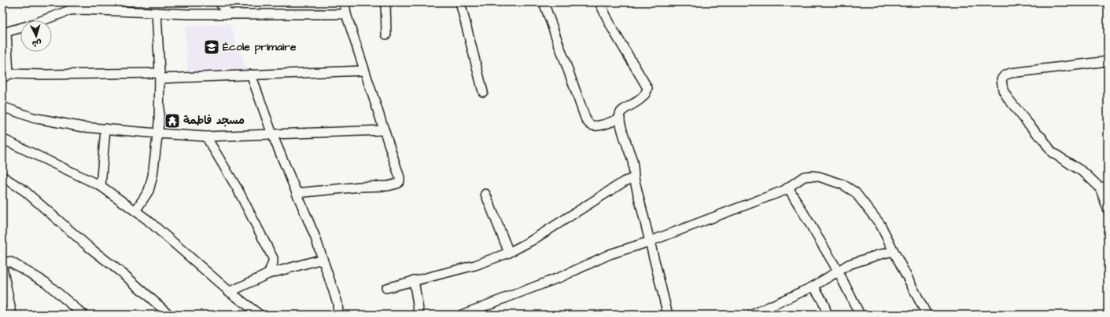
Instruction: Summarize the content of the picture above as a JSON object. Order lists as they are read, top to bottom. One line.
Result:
{"places":{"school or university":["École primaire"],"temple":["مسجد فاطمة"]},"north":"bottom"}
